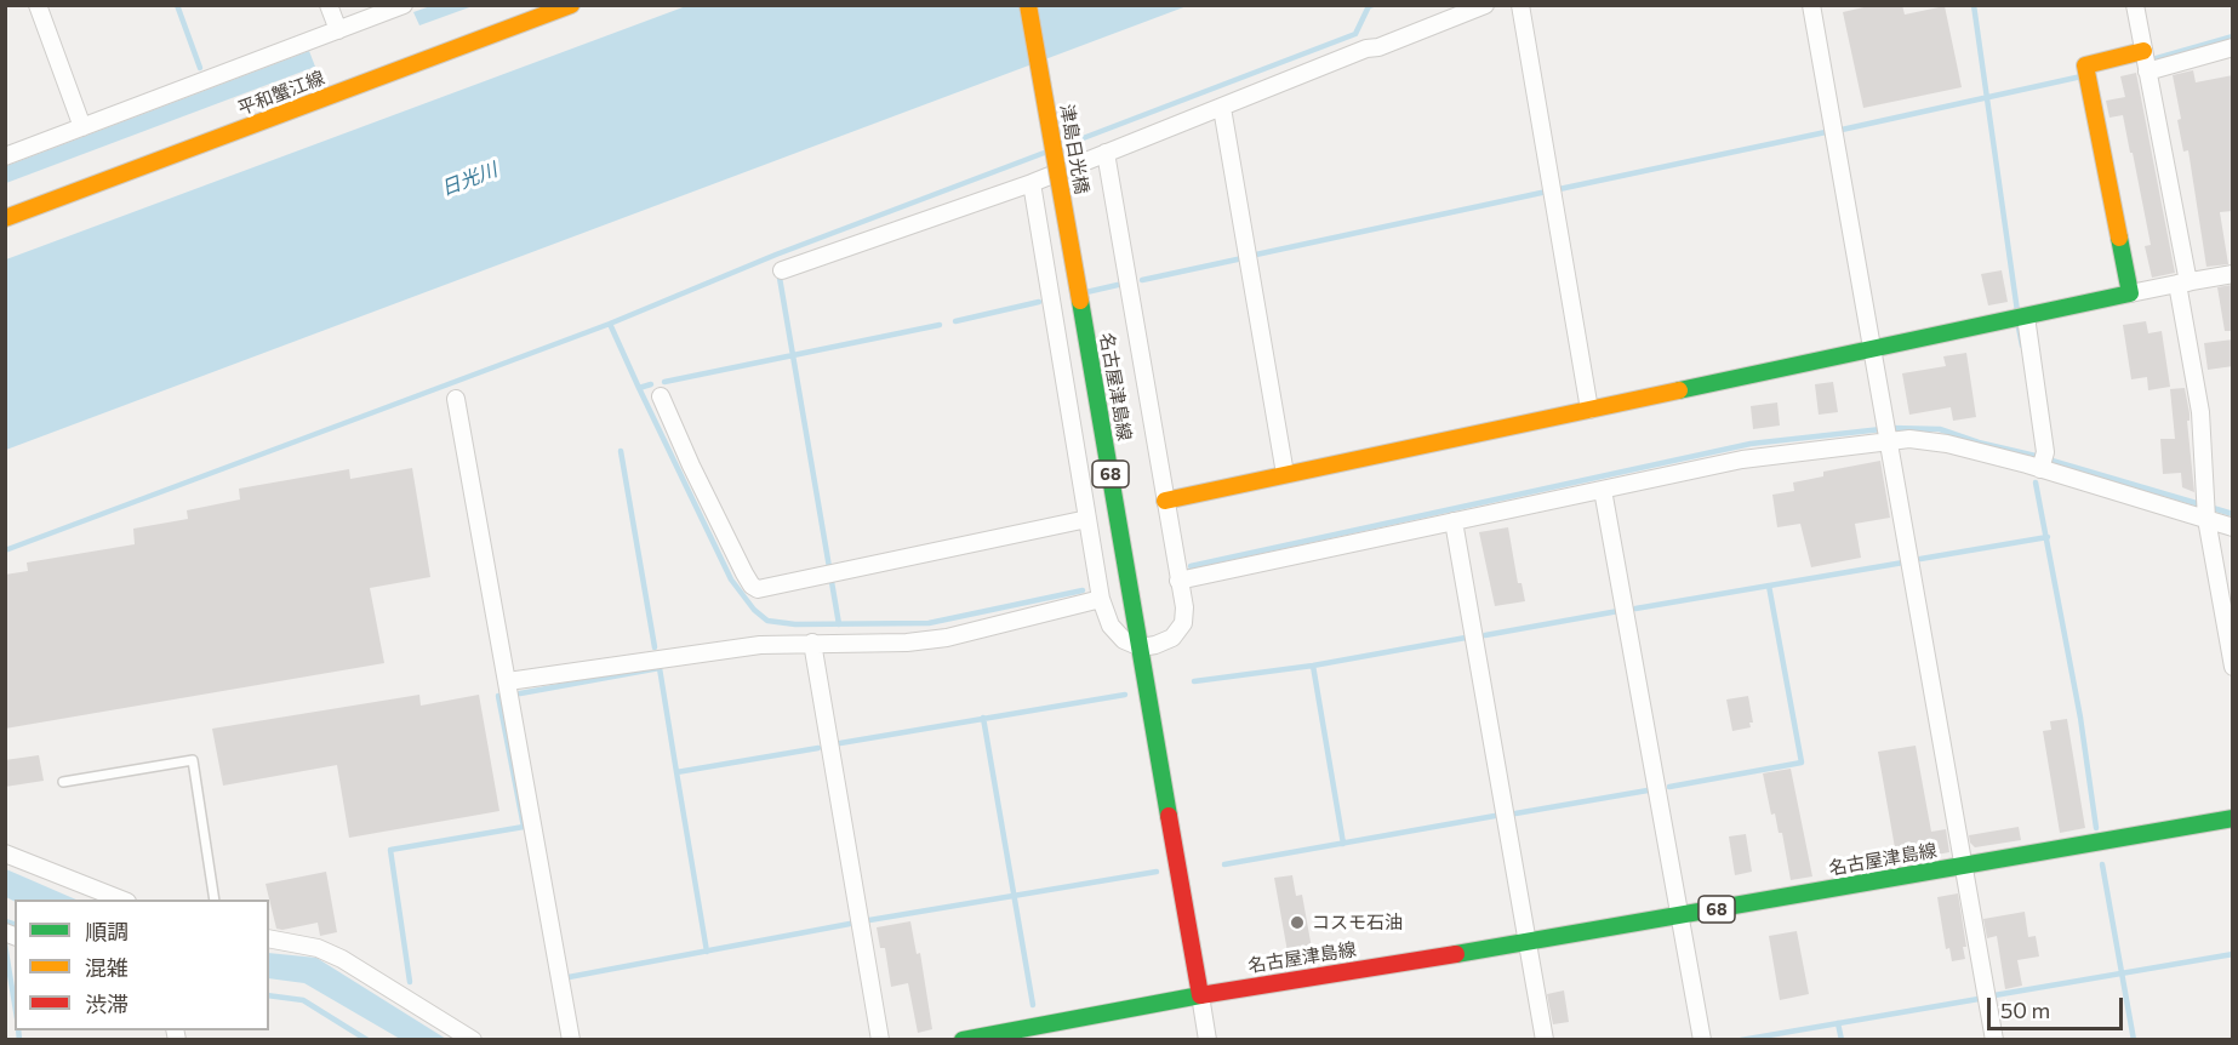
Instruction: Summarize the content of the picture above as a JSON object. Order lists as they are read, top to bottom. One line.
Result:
{"streets":{"main road":["平和蟹江線","津島日光橋","名古屋津島線","68"]},"crossings":[["津島日光橋","名古屋津島線"]],"water":["日光川"],"places":["コスモ石油"],"legend":["順調","混雑","渋滞"],"scale_bar":"50 m"}
